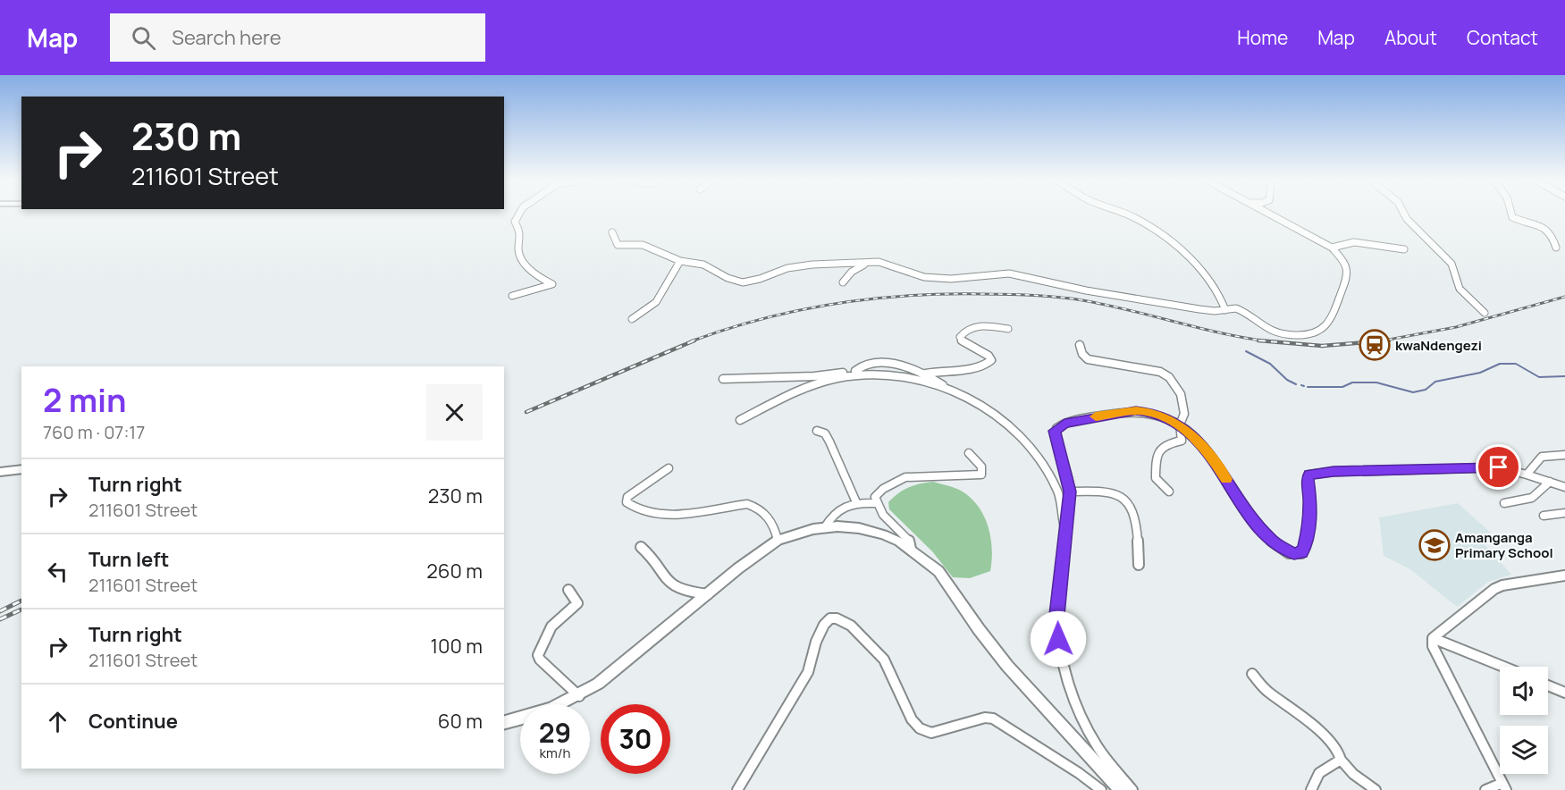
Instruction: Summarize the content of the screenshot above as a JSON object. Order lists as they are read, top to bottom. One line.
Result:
{"places":{"station":["kwaNdengezi"],"school or university":["Amanganga Primary School"]},"page":{"header":"Map","search":"Search here","nav":["Home","Map","About","Contact"],"turn":["230 m","211601 Street"],"heading":["2 min","760 m · 07:17"],"list":[{"name":"Turn right","note":"211601 Street","value":"230 m"},{"name":"Turn left","note":"211601 Street","value":"260 m"},{"name":"Turn right","note":"211601 Street","value":"100 m"},{"name":"Continue","value":"60 m"}],"speed":"29 km/h","limit":"30"}}
